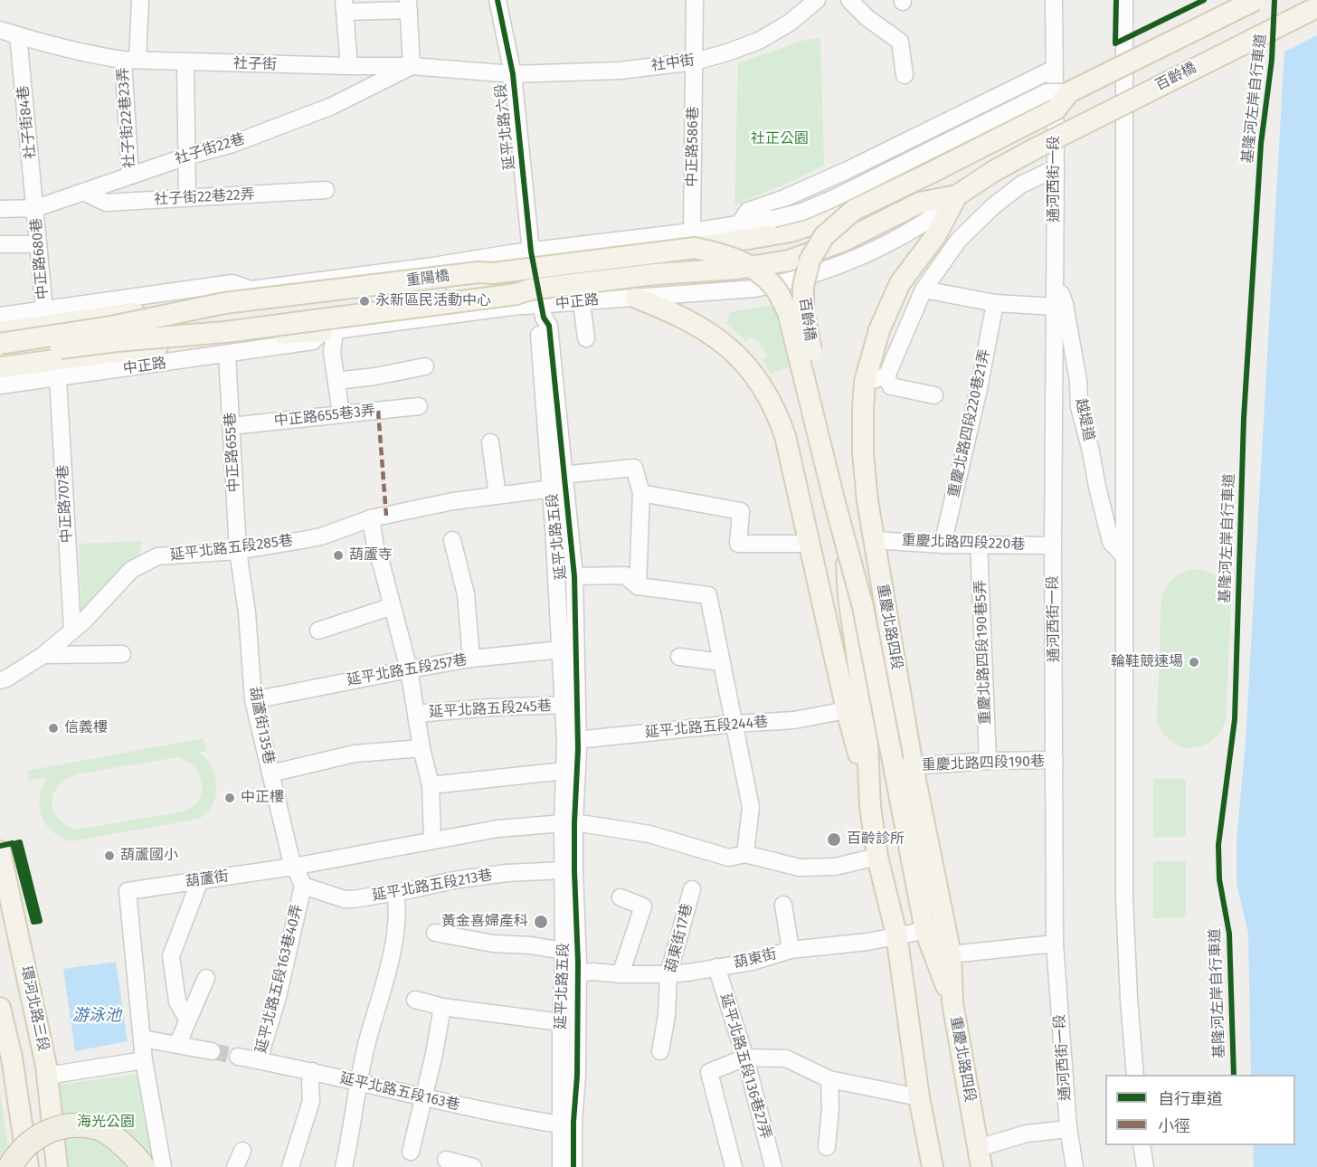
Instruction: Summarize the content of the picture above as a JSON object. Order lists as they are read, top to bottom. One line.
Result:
{"streets":{"main road":["百齡橋","重陽橋","重慶北路四段","環河北路三段"],"street":["社中街","社子街","社子街22巷23弄","社子街84巷","延平北路六段","中正路586巷","社子街22巷","通河西街一段","社子街22巷22弄","中正路680巷","中正路","中正路655巷3弄","越堤道","重慶北路四段220巷21弄","中正路655巷","中正路707巷","延平北路五段","重慶北路四段220巷","延平北路五段285巷","重慶北路四段190巷5弄","延平北路五段257巷","延平北路五段245巷","葫蘆街135巷","延平北路五段244巷","重慶北路四段190巷","葫蘆街","延平北路五段213巷","葫東街17巷","葫東街","延平北路五段163巷40弄","延平北路五段136巷27弄","延平北路五段163巷"],"cycle path":["基隆河左岸自行車道"]},"crossings":[["社中街","社子街"],["社中街","延平北路六段"],["社中街","中正路586巷"],["社子街","社子街22巷23弄"],["社子街","社子街84巷"],["社子街","延平北路六段"],["社子街","社子街22巷"],["百齡橋","重陽橋"],["百齡橋","重慶北路四段"],["社子街22巷23弄","社子街22巷"],["社子街84巷","社子街22巷"],["社子街84巷","中正路680巷"],["延平北路六段","延平北路五段"],["中正路586巷","重陽橋"],["社子街22巷","社子街22巷22弄"],["社子街22巷","中正路680巷"],["通河西街一段","越堤道"],["通河西街一段","重慶北路四段220巷"],["通河西街一段","重慶北路四段190巷"],["重陽橋","中正路"],["重陽橋","重慶北路四段"],["中正路","中正路655巷"],["中正路","中正路707巷"],["中正路","延平北路五段"],["中正路","重慶北路四段"],["中正路655巷3弄","中正路655巷"],["重慶北路四段220巷21弄","重慶北路四段220巷"],["中正路655巷","延平北路五段285巷"],["中正路655巷","葫蘆街135巷"],["中正路707巷","延平北路五段285巷"],["延平北路五段","延平北路五段285巷"],["延平北路五段","延平北路五段257巷"],["延平北路五段","延平北路五段245巷"],["延平北路五段","延平北路五段244巷"],["延平北路五段","葫蘆街"],["延平北路五段","延平北路五段213巷"],["延平北路五段","葫東街"],["延平北路五段","延平北路五段163巷"],["重慶北路四段220巷","重慶北路四段"],["重慶北路四段220巷","重慶北路四段190巷5弄"],["延平北路五段285巷","葫蘆街135巷"],["重慶北路四段","重慶北路四段190巷"],["重慶北路四段","葫東街"],["重慶北路四段190巷5弄","重慶北路四段190巷"],["延平北路五段257巷","葫蘆街135巷"],["葫蘆街135巷","葫蘆街"],["葫蘆街135巷","延平北路五段163巷40弄"],["葫蘆街","延平北路五段163巷40弄"],["延平北路五段213巷","延平北路五段163巷40弄"],["葫東街17巷","葫東街"],["葫東街","延平北路五段136巷27弄"],["延平北路五段163巷40弄","延平北路五段163巷"]],"water":["游泳池"],"parks":["社正公園","海光公園"],"places":["永新區民活動中心","葫蘆寺","輪鞋競速場","信義樓","中正樓","百齡診所","葫蘆國小","黃金喜婦產科"],"legend":["自行車道","小徑"]}
